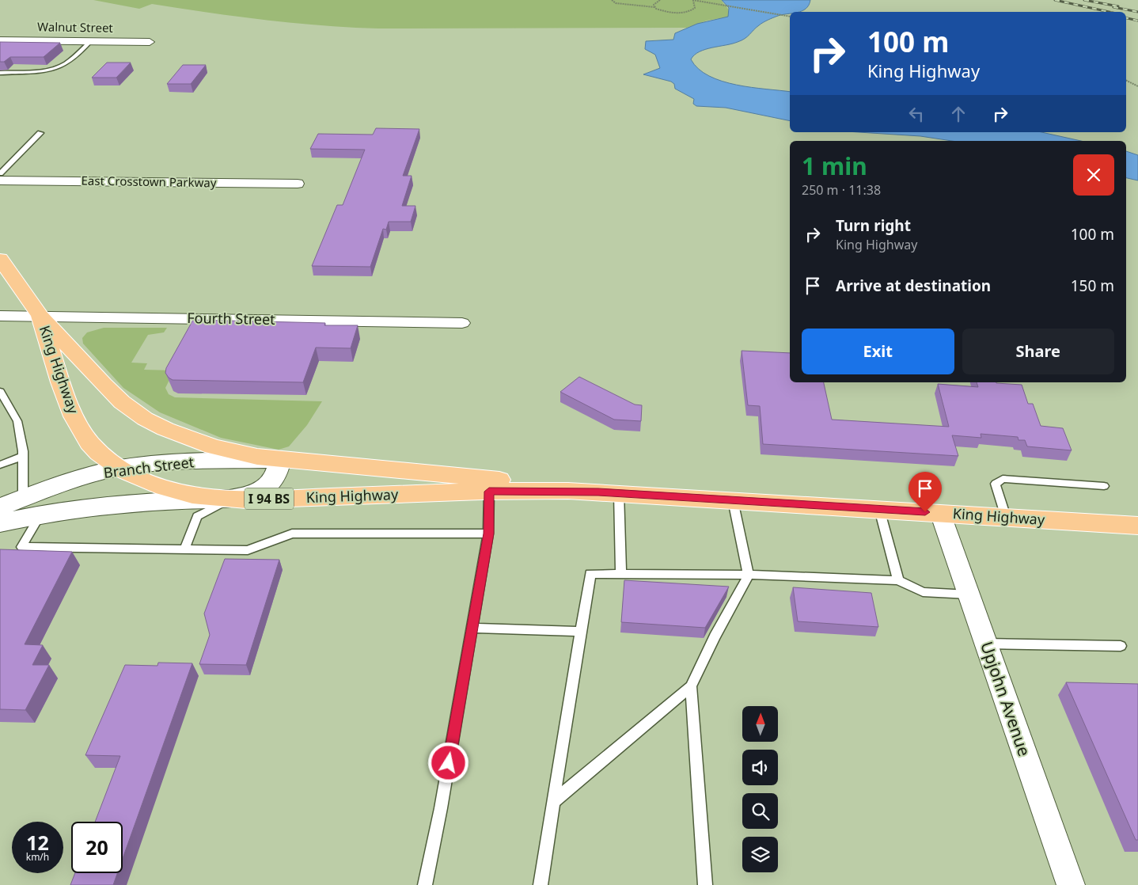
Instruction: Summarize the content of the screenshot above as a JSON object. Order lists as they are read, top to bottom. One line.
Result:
{"streets":{"main road":["King Highway","I 94 BS"],"street":["Walnut Street","East Crosstown Parkway","Fourth Street","Branch Street","Upjohn Avenue"]},"crossings":[["Fourth Street","King Highway"],["King Highway","Branch Street"],["King Highway","Upjohn Avenue"]],"north":"top","page":{"turn":["100 m","King Highway"],"heading":["1 min","250 m · 11:38"],"list":[{"name":"Turn right","note":"King Highway","value":"100 m"},{"name":"Arrive at destination","value":"150 m"}],"buttons":["Exit","Share"],"speed":"12 km/h","limit":"20"}}
